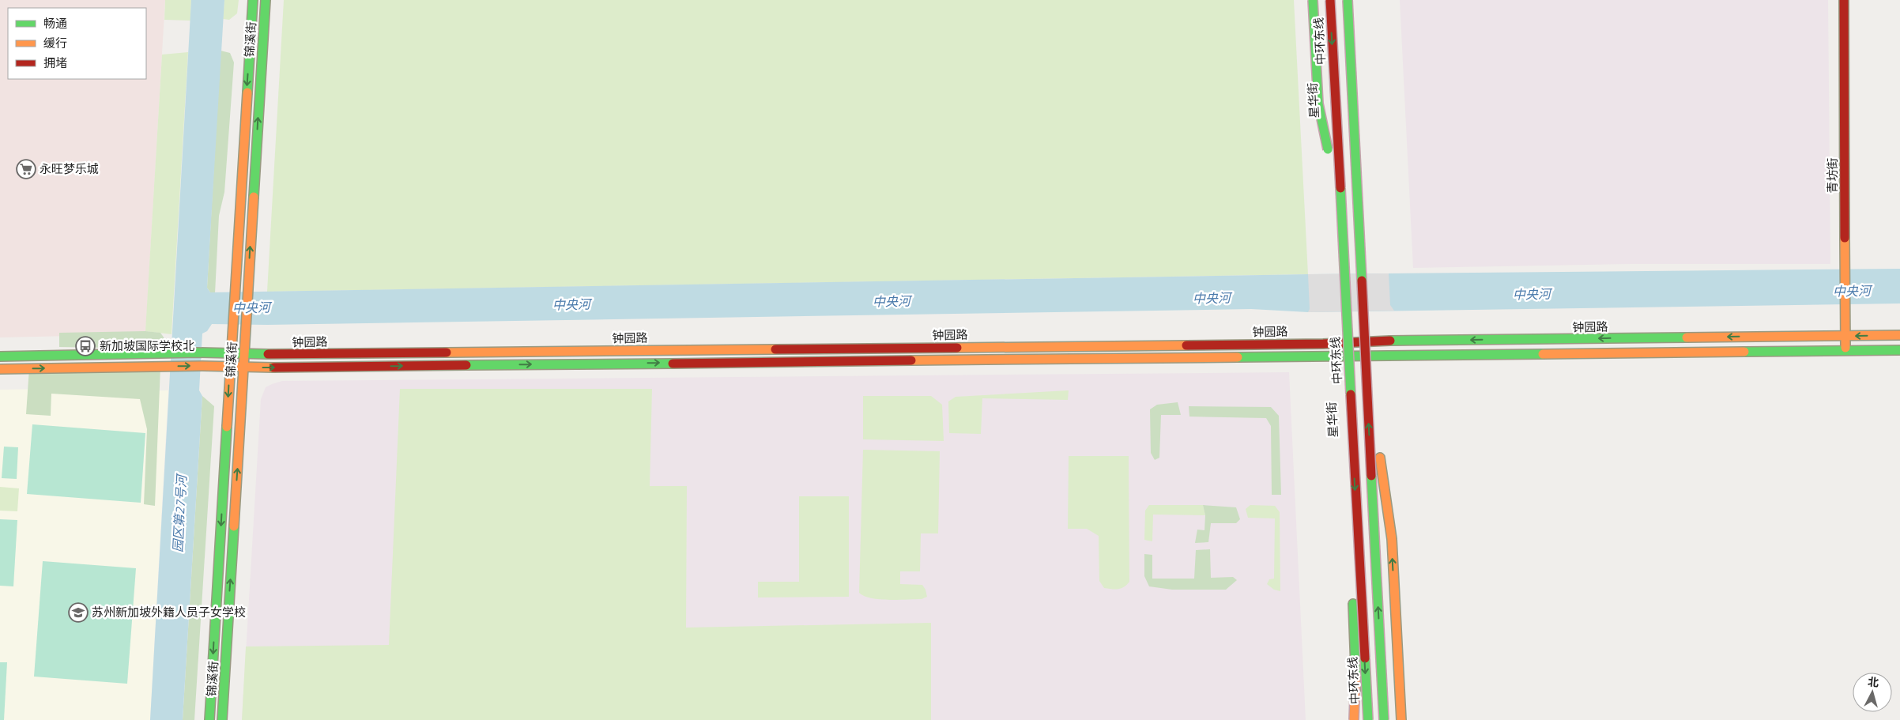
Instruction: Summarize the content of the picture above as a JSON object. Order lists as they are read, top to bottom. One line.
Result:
{"streets":{"main road":["锦溪街","中环东线","星华街","青坊街","钟园路"]},"crossings":[["锦溪街","钟园路"],["星华街","钟园路"],["青坊街","钟园路"]],"water":["中央河","园区第27号河"],"places":{"supermarket":["永旺梦乐城"],"bus stop":["新加坡国际学校北"],"school or university":["苏州新加坡外籍人员子女学校"]},"legend":["畅通","缓行","拥堵"],"north":"top"}
